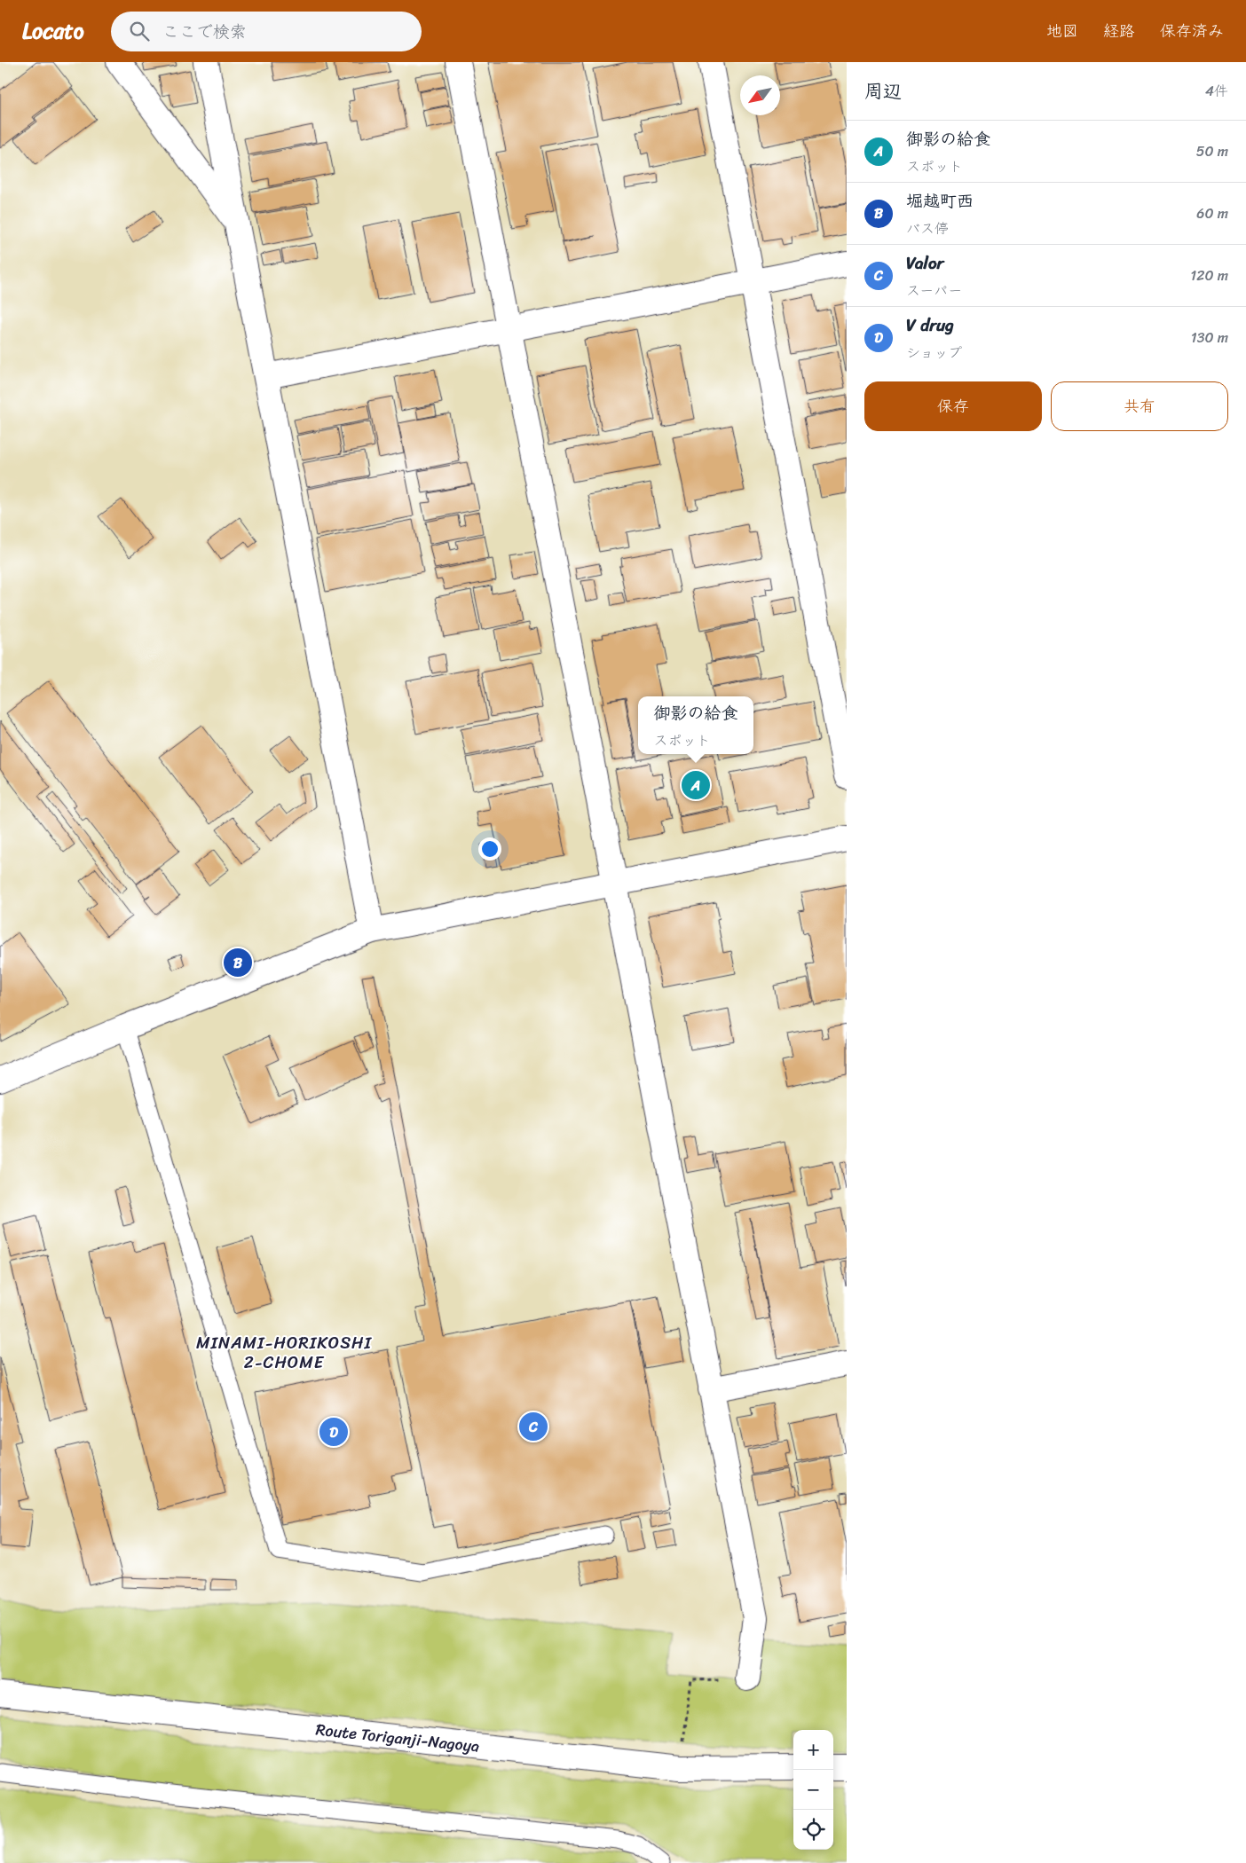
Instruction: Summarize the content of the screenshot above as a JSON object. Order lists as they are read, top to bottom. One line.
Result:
{"streets":{"street":["Route Toriganji-Nagoya"]},"districts":["MINAMI-HORIKOSHI 2-CHOME"],"north":"bottom left","page":{"header":"Locato","search":"ここで検索","nav":["地図","経路","保存済み"],"heading":["周辺","4件"],"list":[{"mark":"A","name":"御影の給食","note":"スポット","value":"50 m"},{"mark":"B","name":"堀越町西","note":"バス停","value":"60 m"},{"mark":"C","name":"Valor","note":"スーパー","value":"120 m"},{"mark":"D","name":"V drug","note":"ショップ","value":"130 m"}],"buttons":["保存","共有"],"popup":["御影の給食","スポット"],"pins":["A","B","C","D"],"map_buttons":["+","−"]}}
